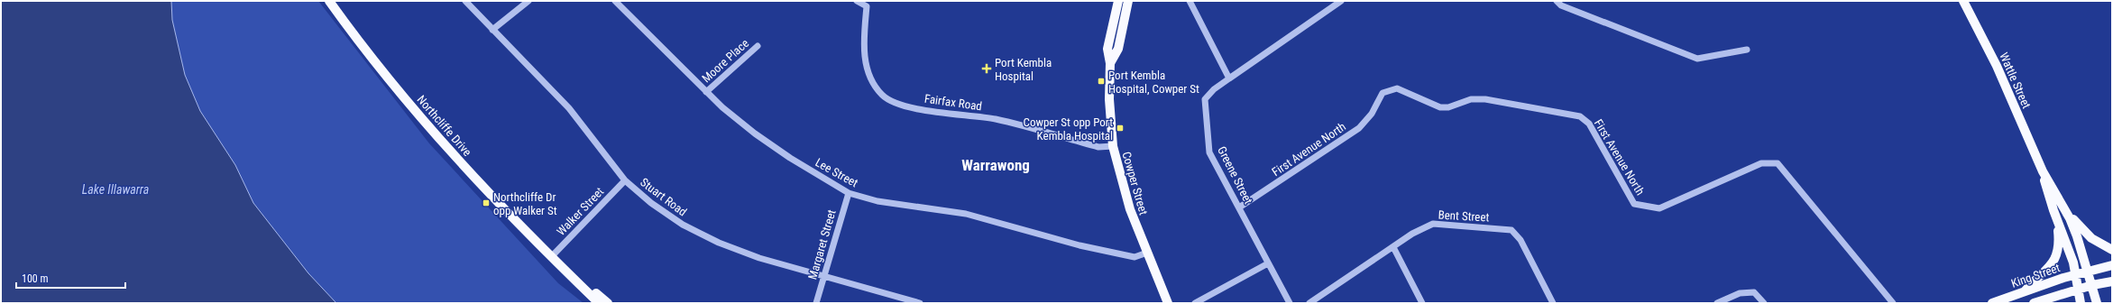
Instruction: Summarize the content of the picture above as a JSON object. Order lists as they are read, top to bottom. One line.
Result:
{"streets":{"main road":["Wattle Street","Northcliffe Drive","Cowper Street","King Street"],"street":["Moore Place","Fairfax Road","First Avenue North","Lee Street","Greene Street","Stuart Road","Walker Street","Bent Street","Margaret Street"]},"crossings":[["Moore Place","Lee Street"],["Wattle Street","King Street"],["Fairfax Road","Cowper Street"],["Northcliffe Drive","Walker Street"],["First Avenue North","Greene Street"],["Lee Street","Cowper Street"],["Lee Street","Margaret Street"],["Stuart Road","Walker Street"],["Stuart Road","Margaret Street"]],"districts":["Warrawong"],"water":["Lake Illawarra"],"places":{"health":["Port Kembla Hospital"],"transit":["Port Kembla Hospital, Cowper St","Cowper St opp Port Kembla Hospital","Northcliffe Dr opp Walker St"]},"scale_bar":"100 m"}
